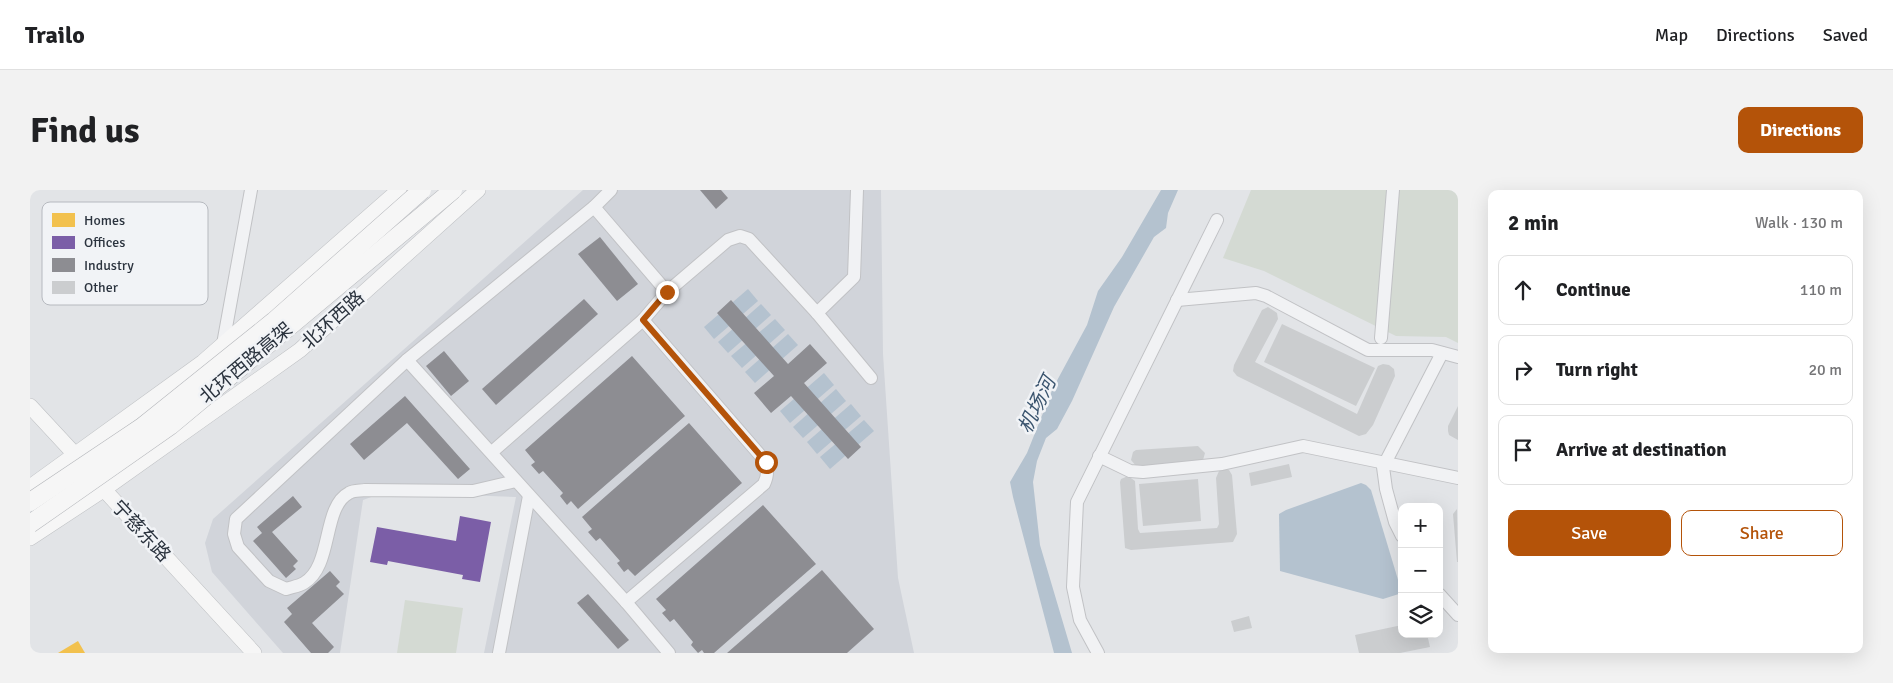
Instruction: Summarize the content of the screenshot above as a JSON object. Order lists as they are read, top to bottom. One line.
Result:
{"streets":{"highway":["北环西路高架"],"main road":["北环西路","宁慈东路"]},"crossings":[["北环西路","宁慈东路"]],"water":["机场河"],"legend":["Homes","Offices","Industry","Other"],"page":{"header":"Trailo","nav":["Map","Directions","Saved"],"buttons":["Directions",["Save","Share"]],"title":"Find us","heading":["2 min","Walk · 130 m"],"list":[["Continue","110 m"],["Turn right","20 m"],"Arrive at destination"],"map_buttons":["+","−"]}}
